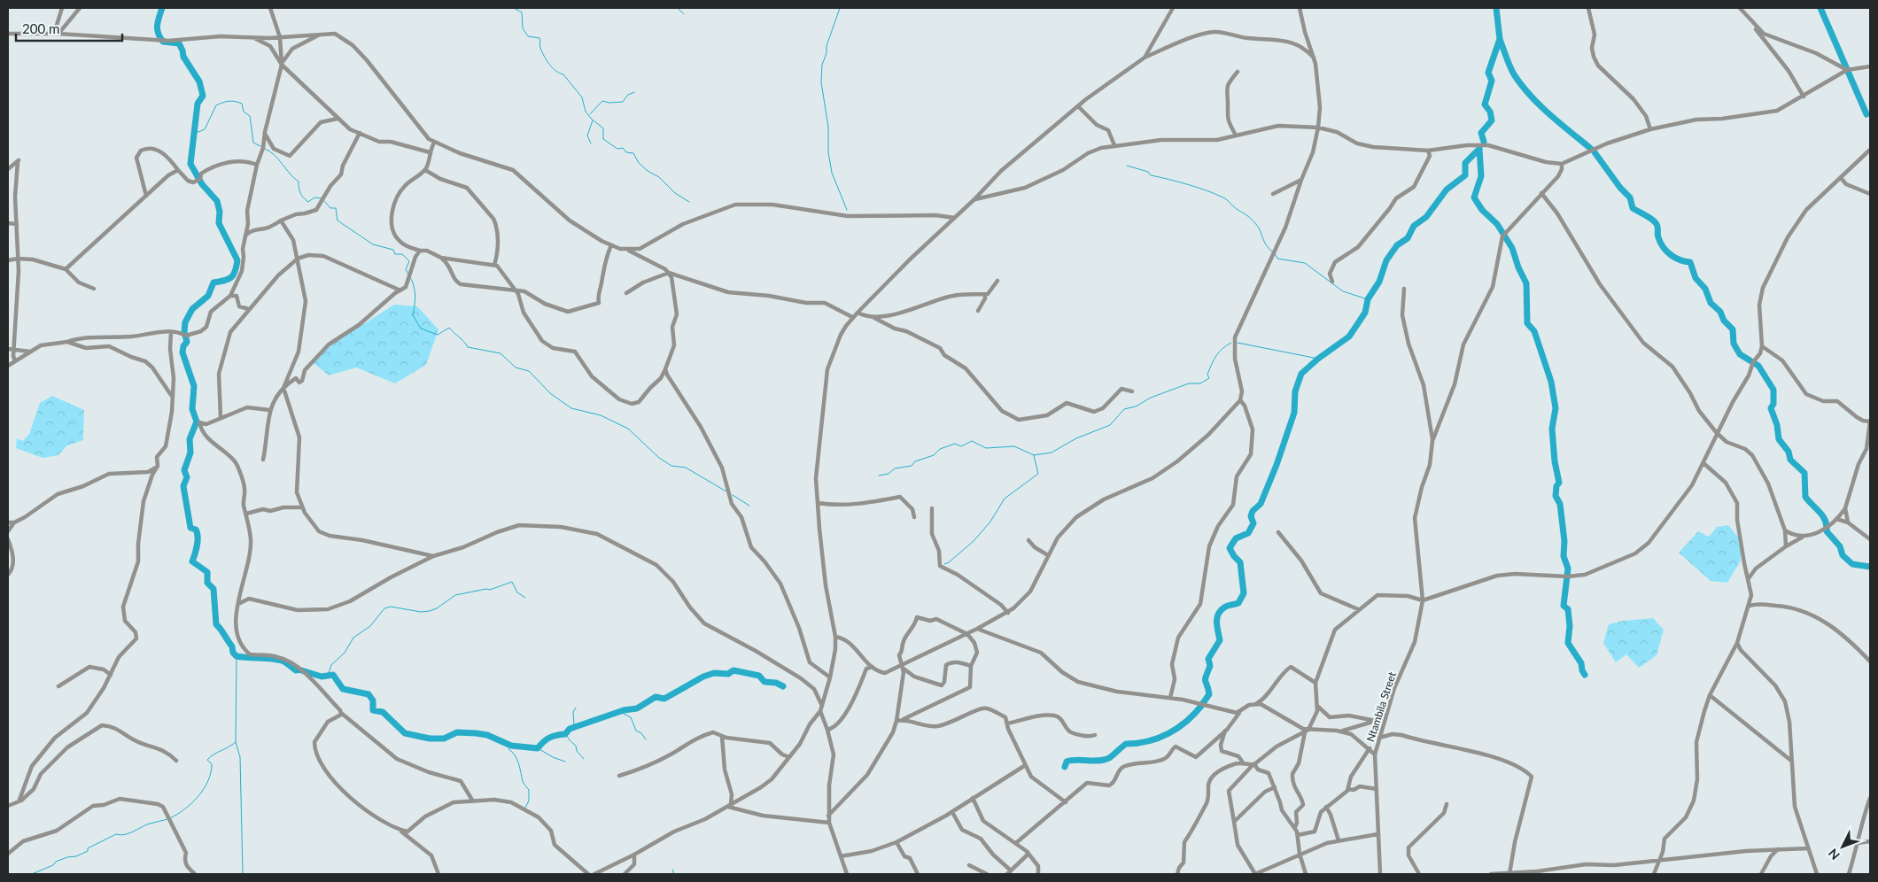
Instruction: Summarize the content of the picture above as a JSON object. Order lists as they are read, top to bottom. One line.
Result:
{"streets":{"street":["Ntambila Street"]},"scale_bar":"200 m","north":"bottom left"}
